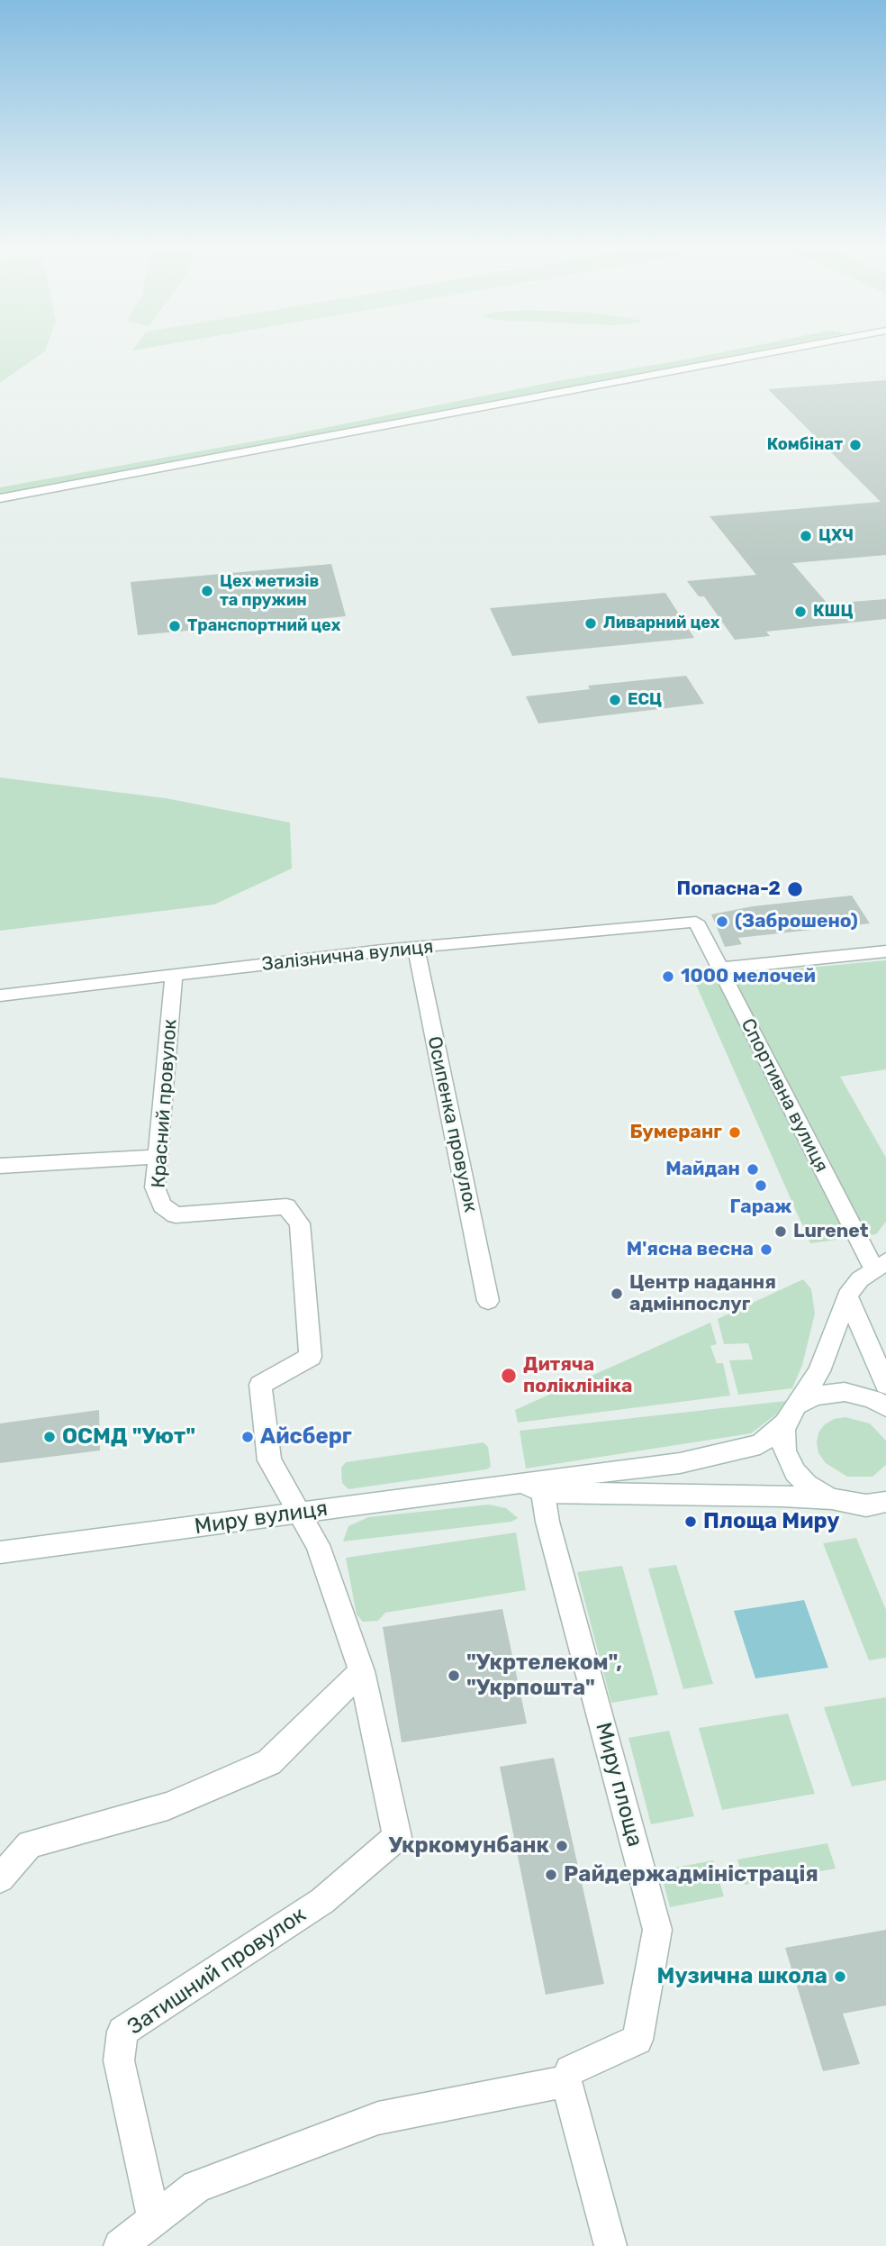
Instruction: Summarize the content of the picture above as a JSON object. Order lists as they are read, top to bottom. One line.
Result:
{"streets":{"street":["Залізнична вулиця","Спортивна вулиця","Красний провулок","Осипенка провулок","Миру вулиця","Миру площа","Затишний провулок"]},"crossings":[["Залізнична вулиця","Спортивна вулиця"],["Залізнична вулиця","Красний провулок"],["Залізнична вулиця","Осипенка провулок"],["Красний провулок","Миру вулиця"],["Миру вулиця","Миру площа"]],"places":["Комбінат","ЦХЧ","Цех метизів та пружин","КШЦ","Ливарний цех","Транспортний цех","ЕСЦ","Попасна-2","(Заброшено)","1000 мелочей","Бумеранг","Майдан","Гараж","Lurenet","М'ясна весна","Центр надання адмінпослуг","Дитяча поліклініка","ОСМД \"Уют\"","Айсберг","Площа Миру","\"Укртелеком\", \"Укрпошта\"","Укркомунбанк","Райдержадміністрація","Музична школа"]}
